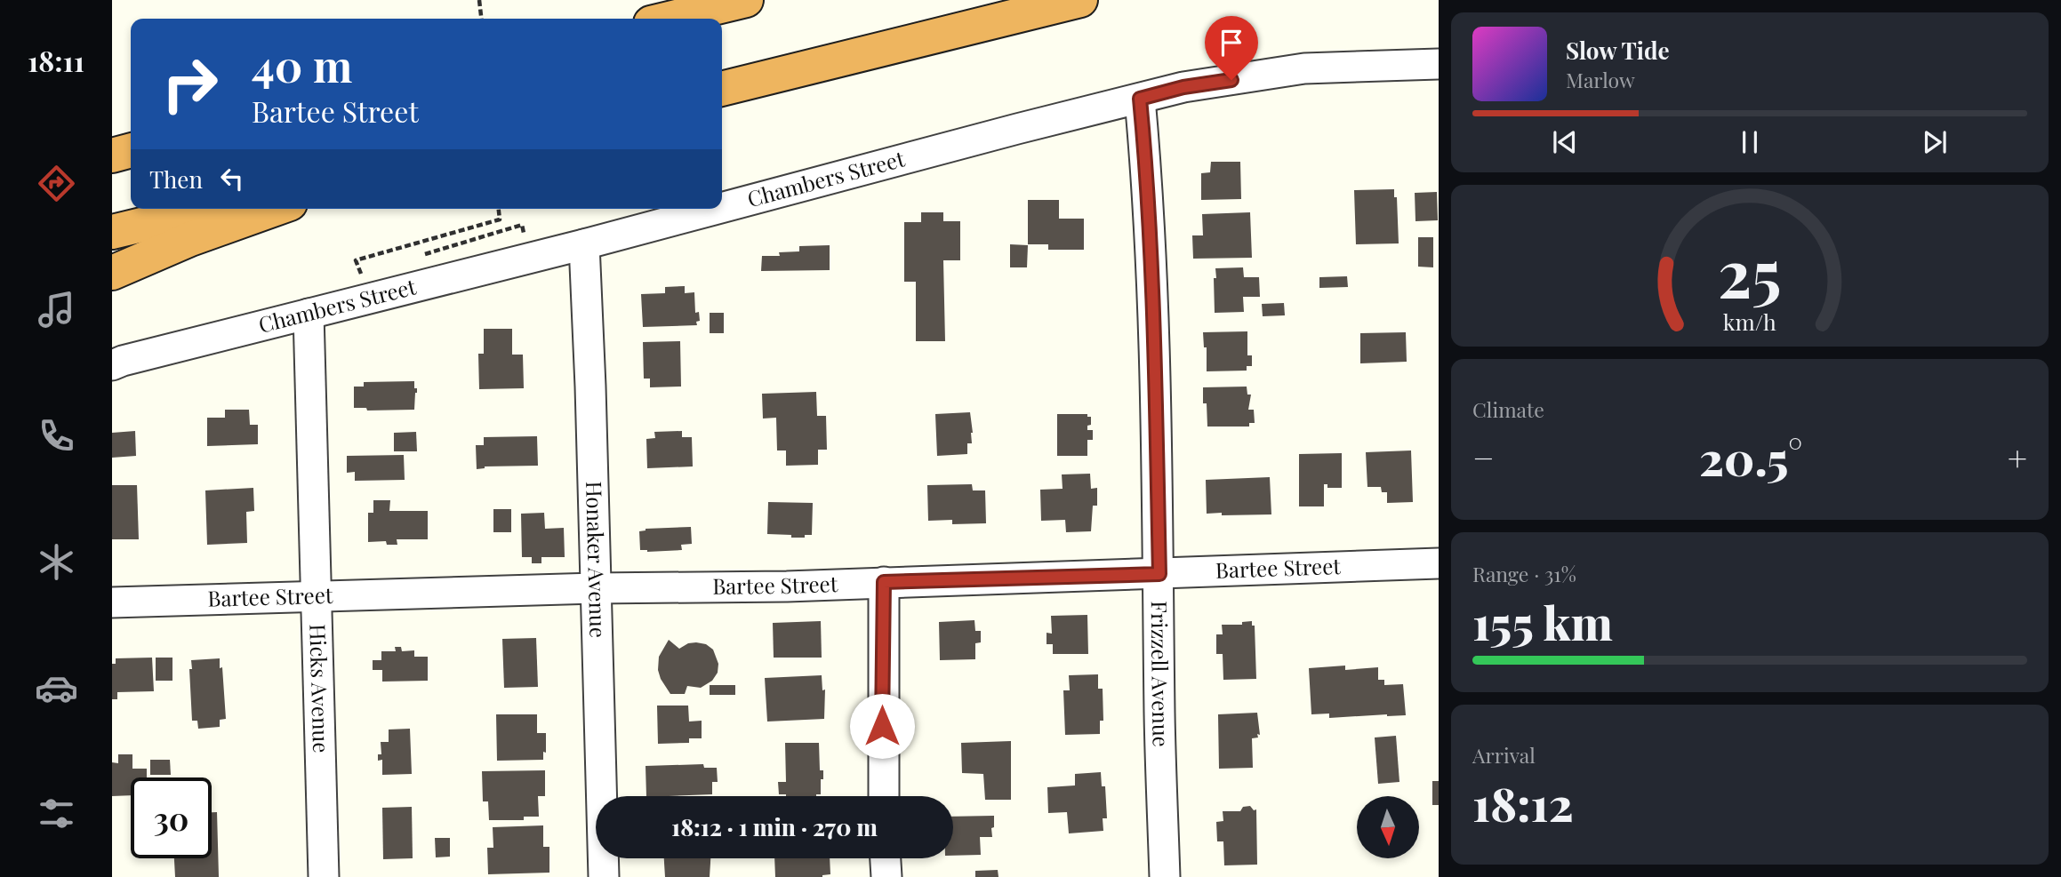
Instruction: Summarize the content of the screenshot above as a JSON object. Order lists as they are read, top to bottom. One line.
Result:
{"streets":{"street":["Chambers Street","Honaker Avenue","Bartee Street","Frizzell Avenue","Hicks Avenue"]},"crossings":[["Chambers Street","Honaker Avenue"],["Chambers Street","Frizzell Avenue"],["Chambers Street","Hicks Avenue"],["Honaker Avenue","Bartee Street"],["Bartee Street","Frizzell Avenue"],["Bartee Street","Hicks Avenue"]],"north":"bottom","page":{"tabs":"18:11","turn":["40 m","Bartee Street"],"song":["Slow Tide","Marlow"],"then":"Then","tile":["Climate",["Range · 31%","155 km"],["Arrival","18:12"]],"heat":["−","20.5°","+"],"limit":"30","trip":"18:12 · 1 min · 270 m","gauge":["25","km/h"]}}
